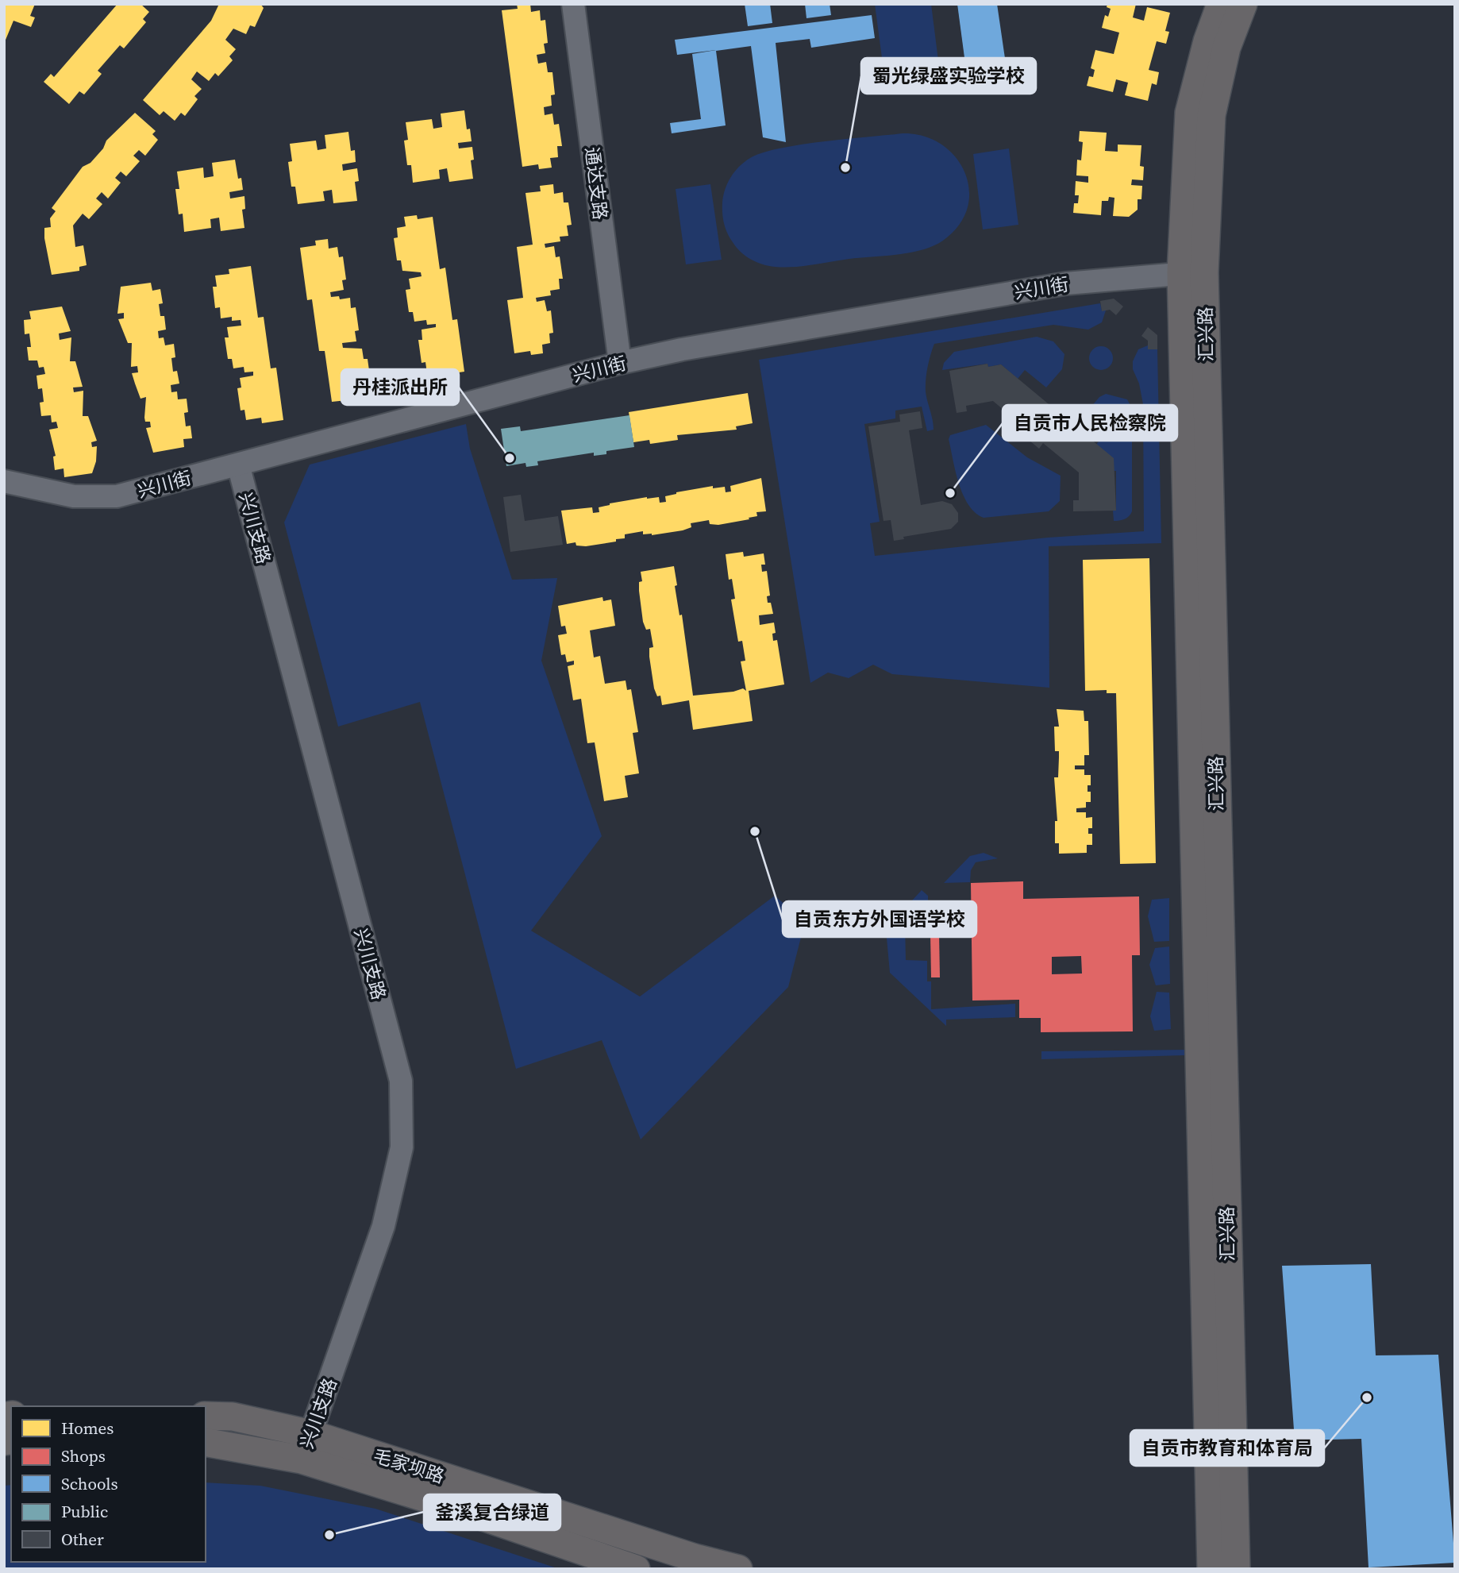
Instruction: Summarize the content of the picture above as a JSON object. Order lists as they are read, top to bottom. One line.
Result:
{"streets":{"main road":["汇兴路","毛家坝路"],"street":["通达支路","兴川街","兴川支路"]},"crossings":[["通达支路","兴川街"],["兴川街","汇兴路"],["兴川街","兴川支路"],["兴川支路","毛家坝路"]],"places":["蜀光绿盛实验学校","丹桂派出所","自贡市人民检察院","自贡东方外国语学校","自贡市教育和体育局","釜溪复合绿道"],"legend":["Homes","Shops","Schools","Public","Other"]}
